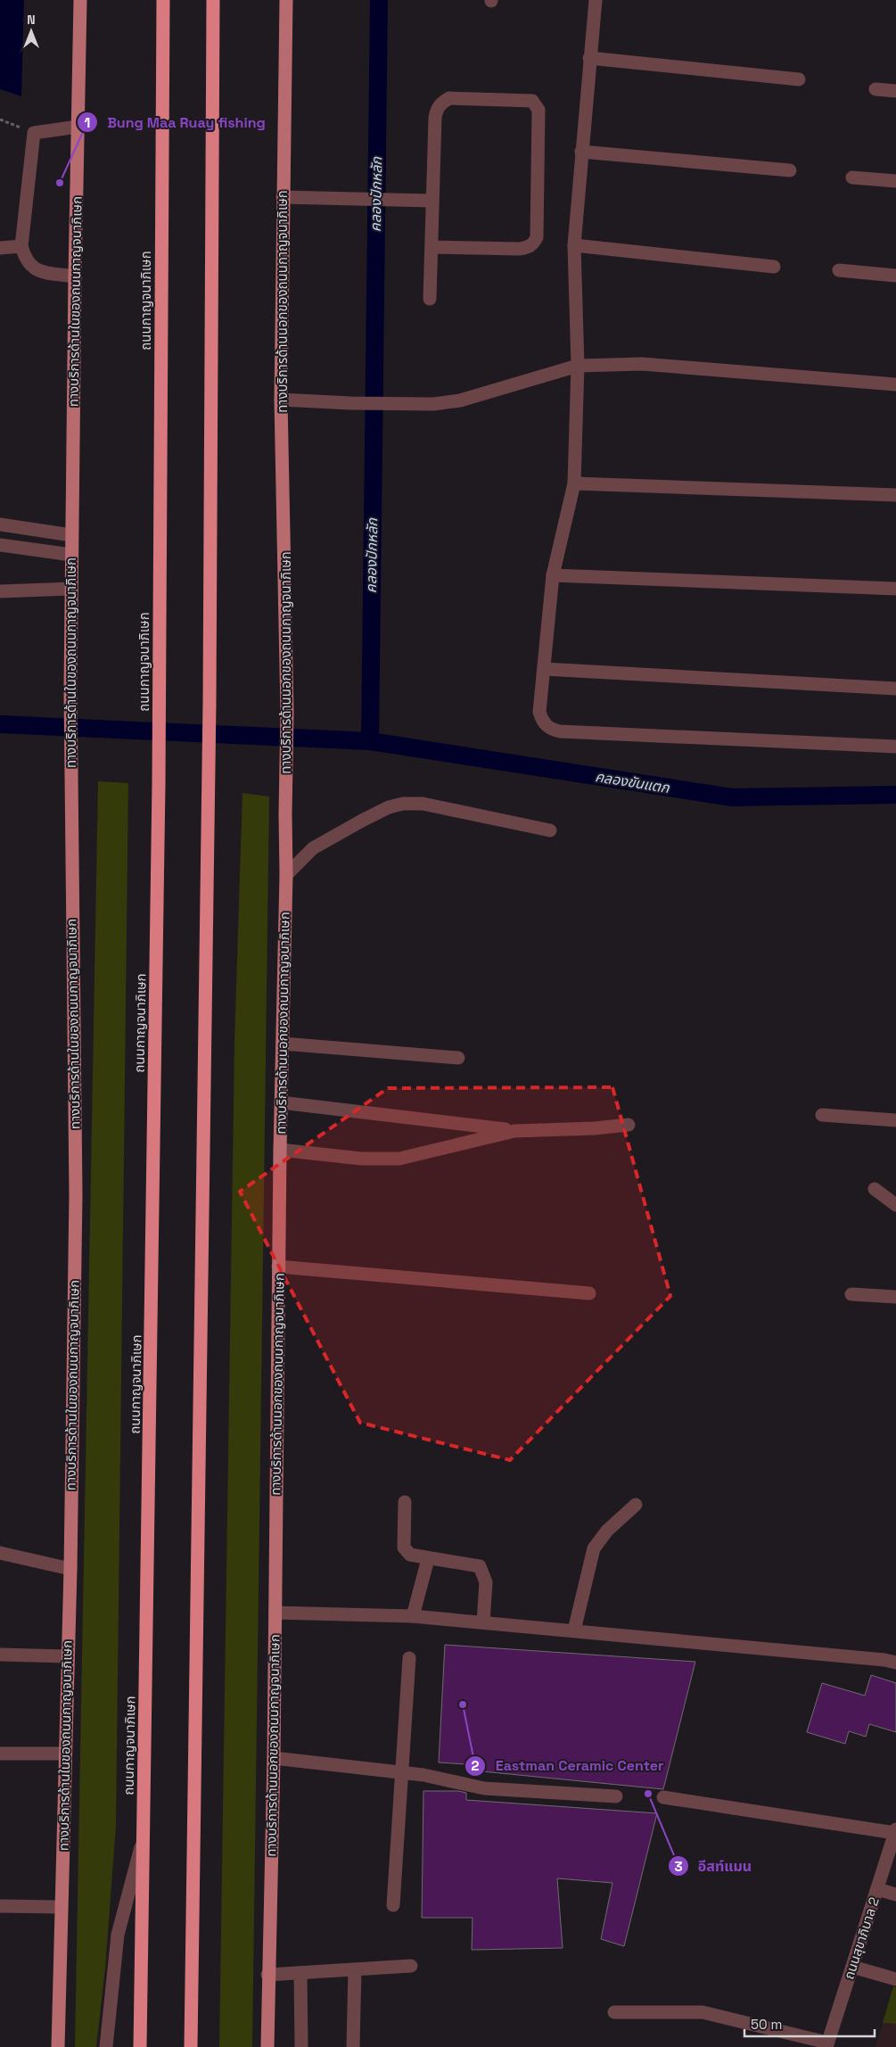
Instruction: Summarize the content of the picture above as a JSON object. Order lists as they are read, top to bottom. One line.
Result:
{"streets":{"highway":["ถนนกาญจนาภิเษก"],"main road":["ทางบริการด้านในของถนนกาญจนาภิเษก","ทางบริการด้านนอกของถนนกาญจนาภิเษก"],"street":["ถนนสุขาภิบาล 2"]},"water":["คลองปักหลัก","คลองขันแตก"],"places":["Bung Maa Ruay fishing","Eastman Ceramic Center","อีสท์แมน"],"scale_bar":"50 m","north":"top"}
